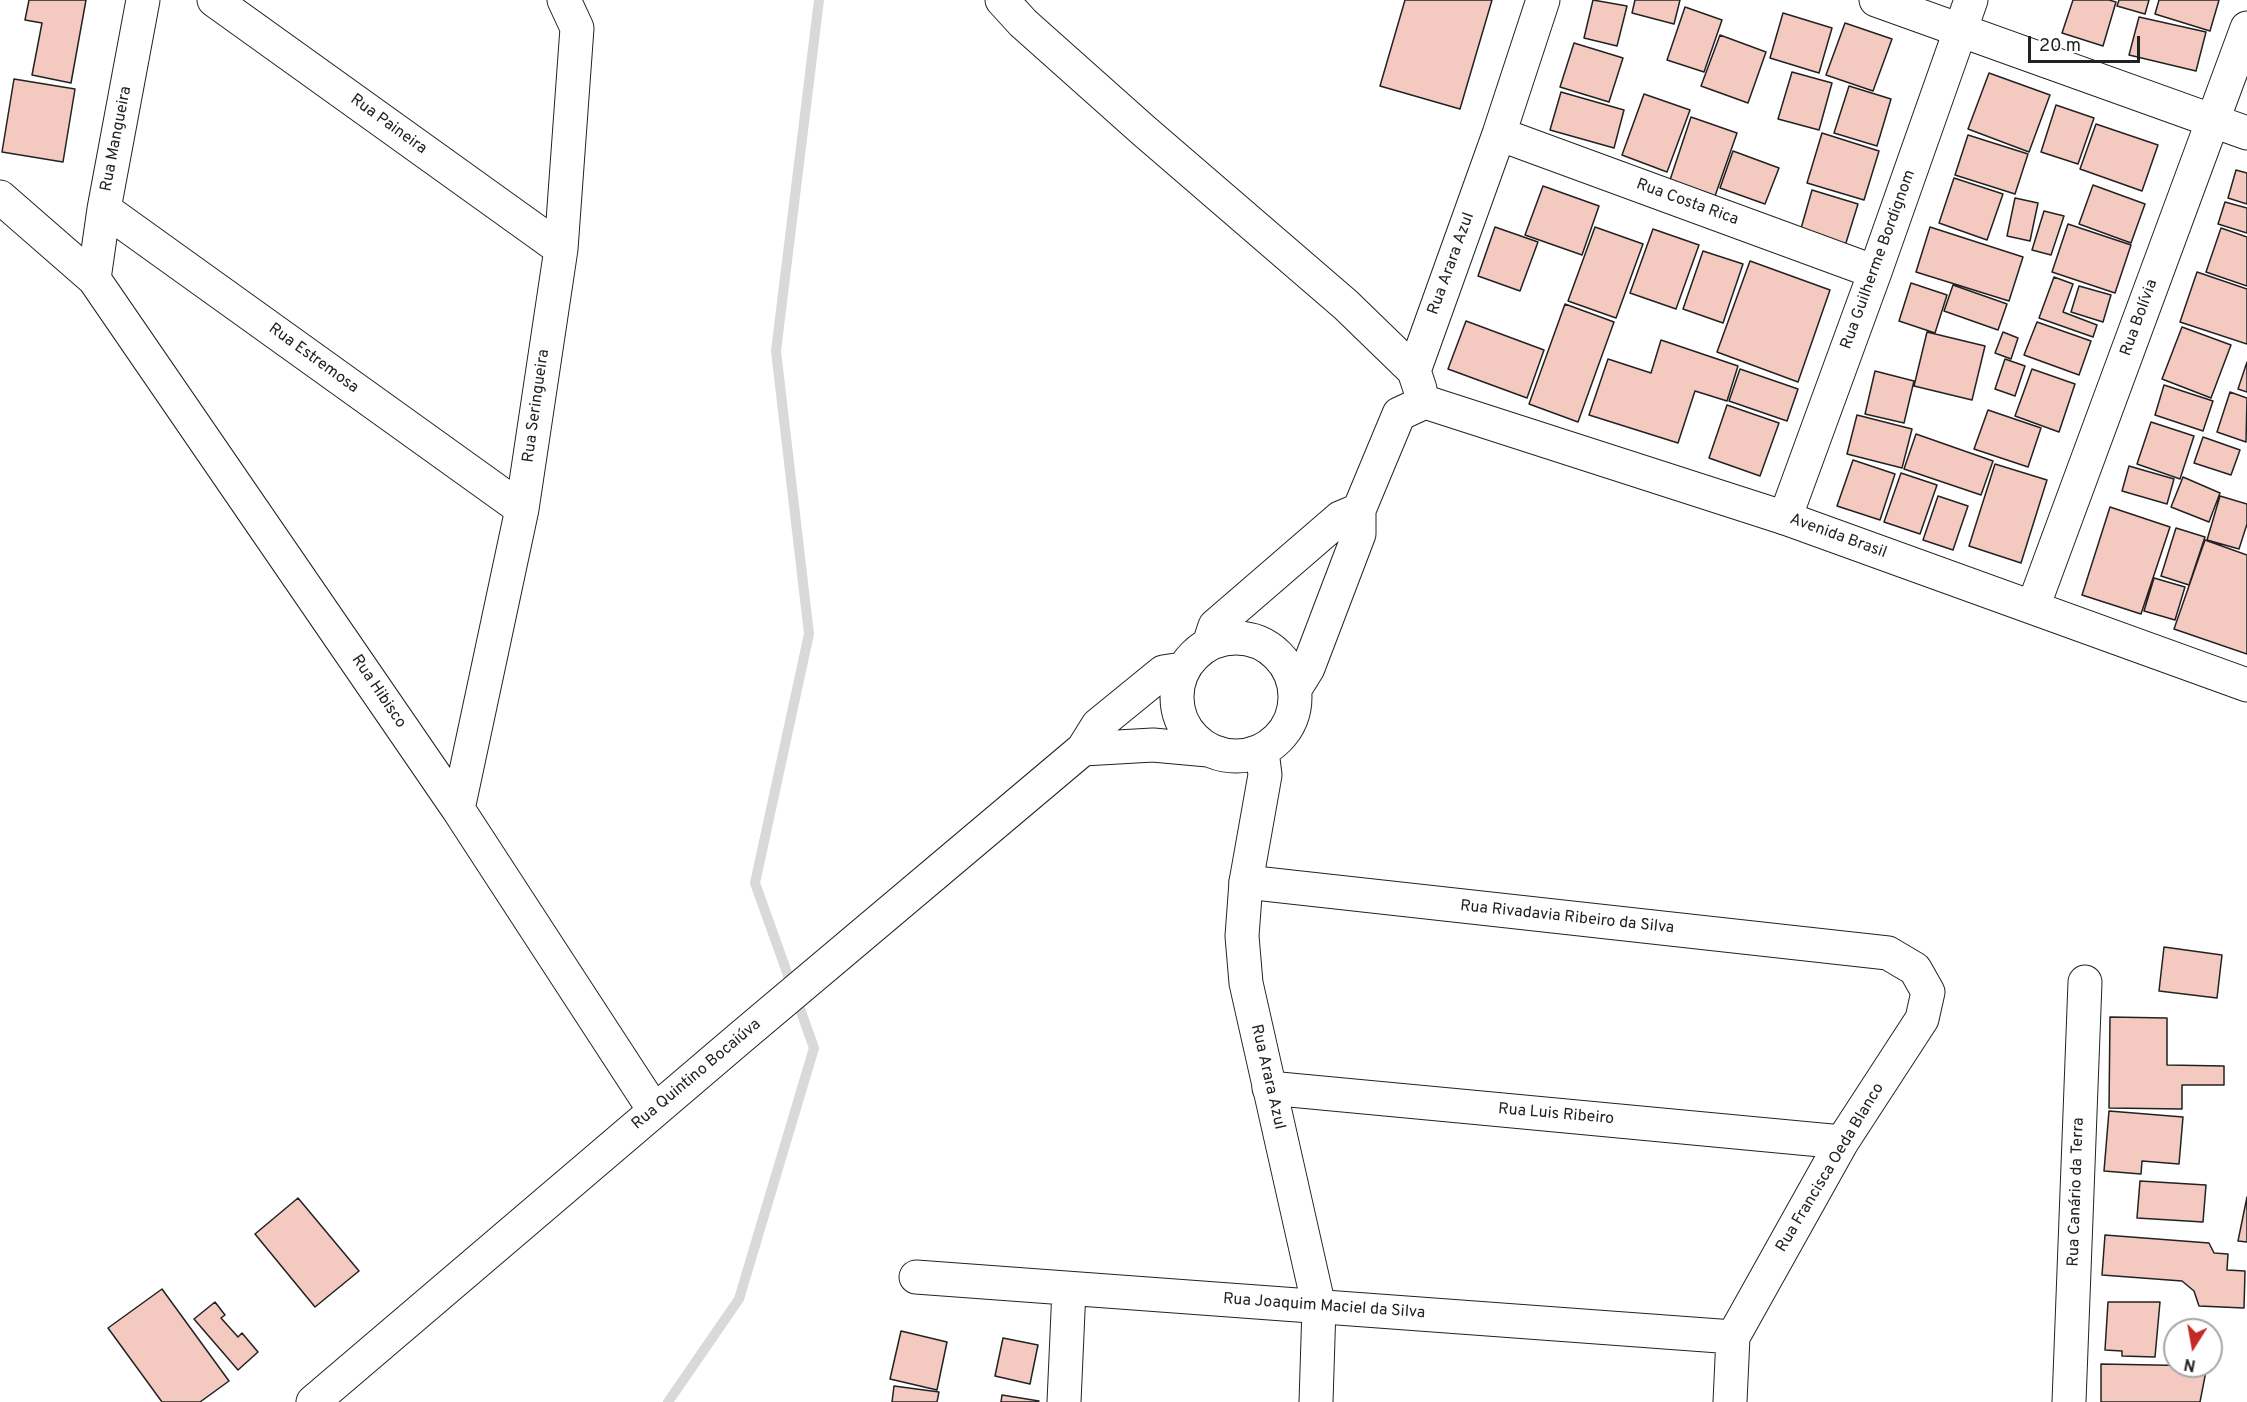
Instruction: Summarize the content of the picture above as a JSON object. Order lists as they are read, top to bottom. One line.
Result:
{"streets":{"street":["Rua Paineira","Rua Mangueira","Rua Costa Rica","Rua Guilherme Bordignom","Rua Arara Azul","Rua Bolívia","Rua Estremosa","Rua Seringueira","Avenida Brasil","Rua Hibisco","Rua Rivadavia Ribeiro da Silva","Rua Quintino Bocaiúva","Rua Luis Ribeiro","Rua Francisca Oeda Blanco","Rua Canário da Terra","Rua Joaquim Maciel da Silva"]},"crossings":[["Rua Paineira","Rua Seringueira"],["Rua Mangueira","Rua Estremosa"],["Rua Mangueira","Rua Hibisco"],["Rua Costa Rica","Rua Guilherme Bordignom"],["Rua Costa Rica","Rua Arara Azul"],["Rua Guilherme Bordignom","Avenida Brasil"],["Rua Arara Azul","Rua Rivadavia Ribeiro da Silva"],["Rua Arara Azul","Rua Quintino Bocaiúva"],["Rua Arara Azul","Rua Luis Ribeiro"],["Rua Arara Azul","Rua Joaquim Maciel da Silva"],["Rua Bolívia","Avenida Brasil"],["Rua Estremosa","Rua Seringueira"],["Rua Seringueira","Rua Hibisco"],["Rua Hibisco","Rua Quintino Bocaiúva"],["Rua Rivadavia Ribeiro da Silva","Rua Francisca Oeda Blanco"],["Rua Luis Ribeiro","Rua Francisca Oeda Blanco"],["Rua Francisca Oeda Blanco","Rua Joaquim Maciel da Silva"]],"scale_bar":"20 m","north":"bottom"}
